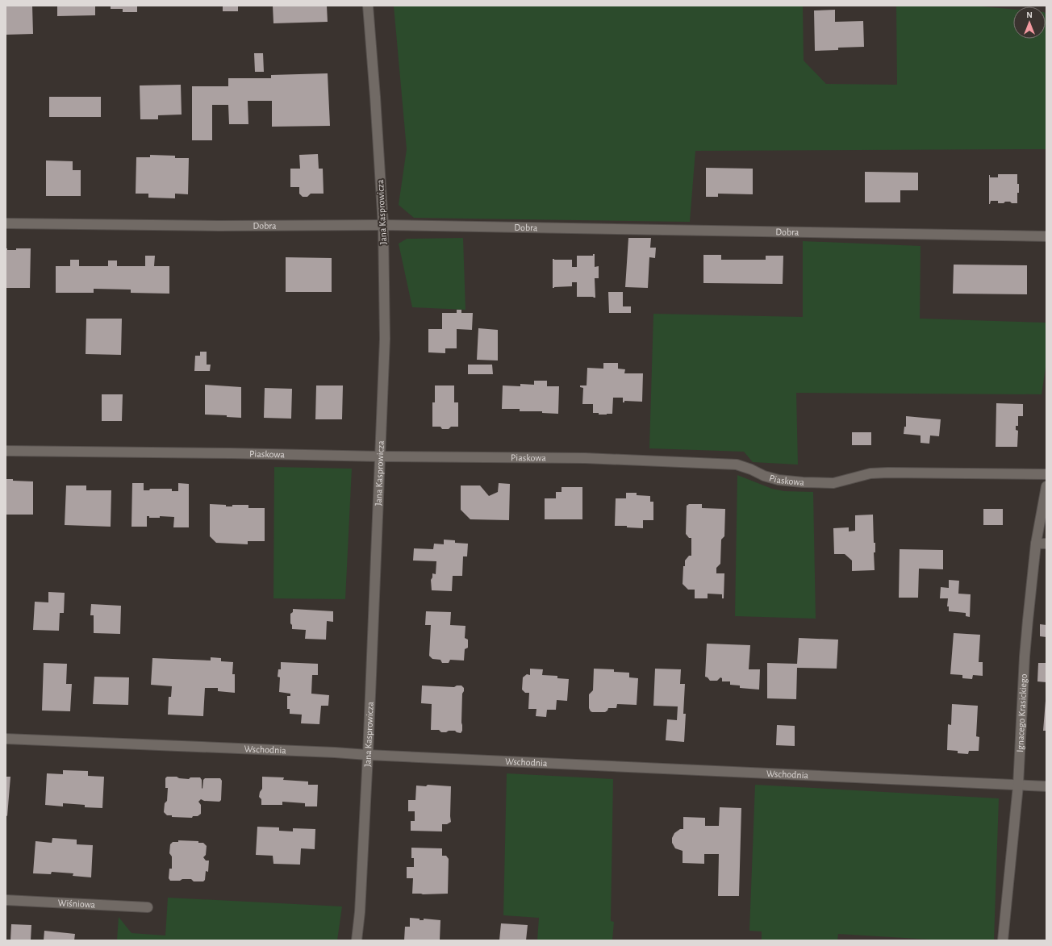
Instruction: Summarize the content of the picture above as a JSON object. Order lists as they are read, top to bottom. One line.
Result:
{"streets":{"street":["Jana Kasprowicza","Dobra","Piaskowa","Ignacego Krasickiego","Wschodnia","Wiśniowa"]},"crossings":[["Jana Kasprowicza","Dobra"],["Jana Kasprowicza","Piaskowa"],["Jana Kasprowicza","Wschodnia"],["Ignacego Krasickiego","Wschodnia"]],"north":"top"}
